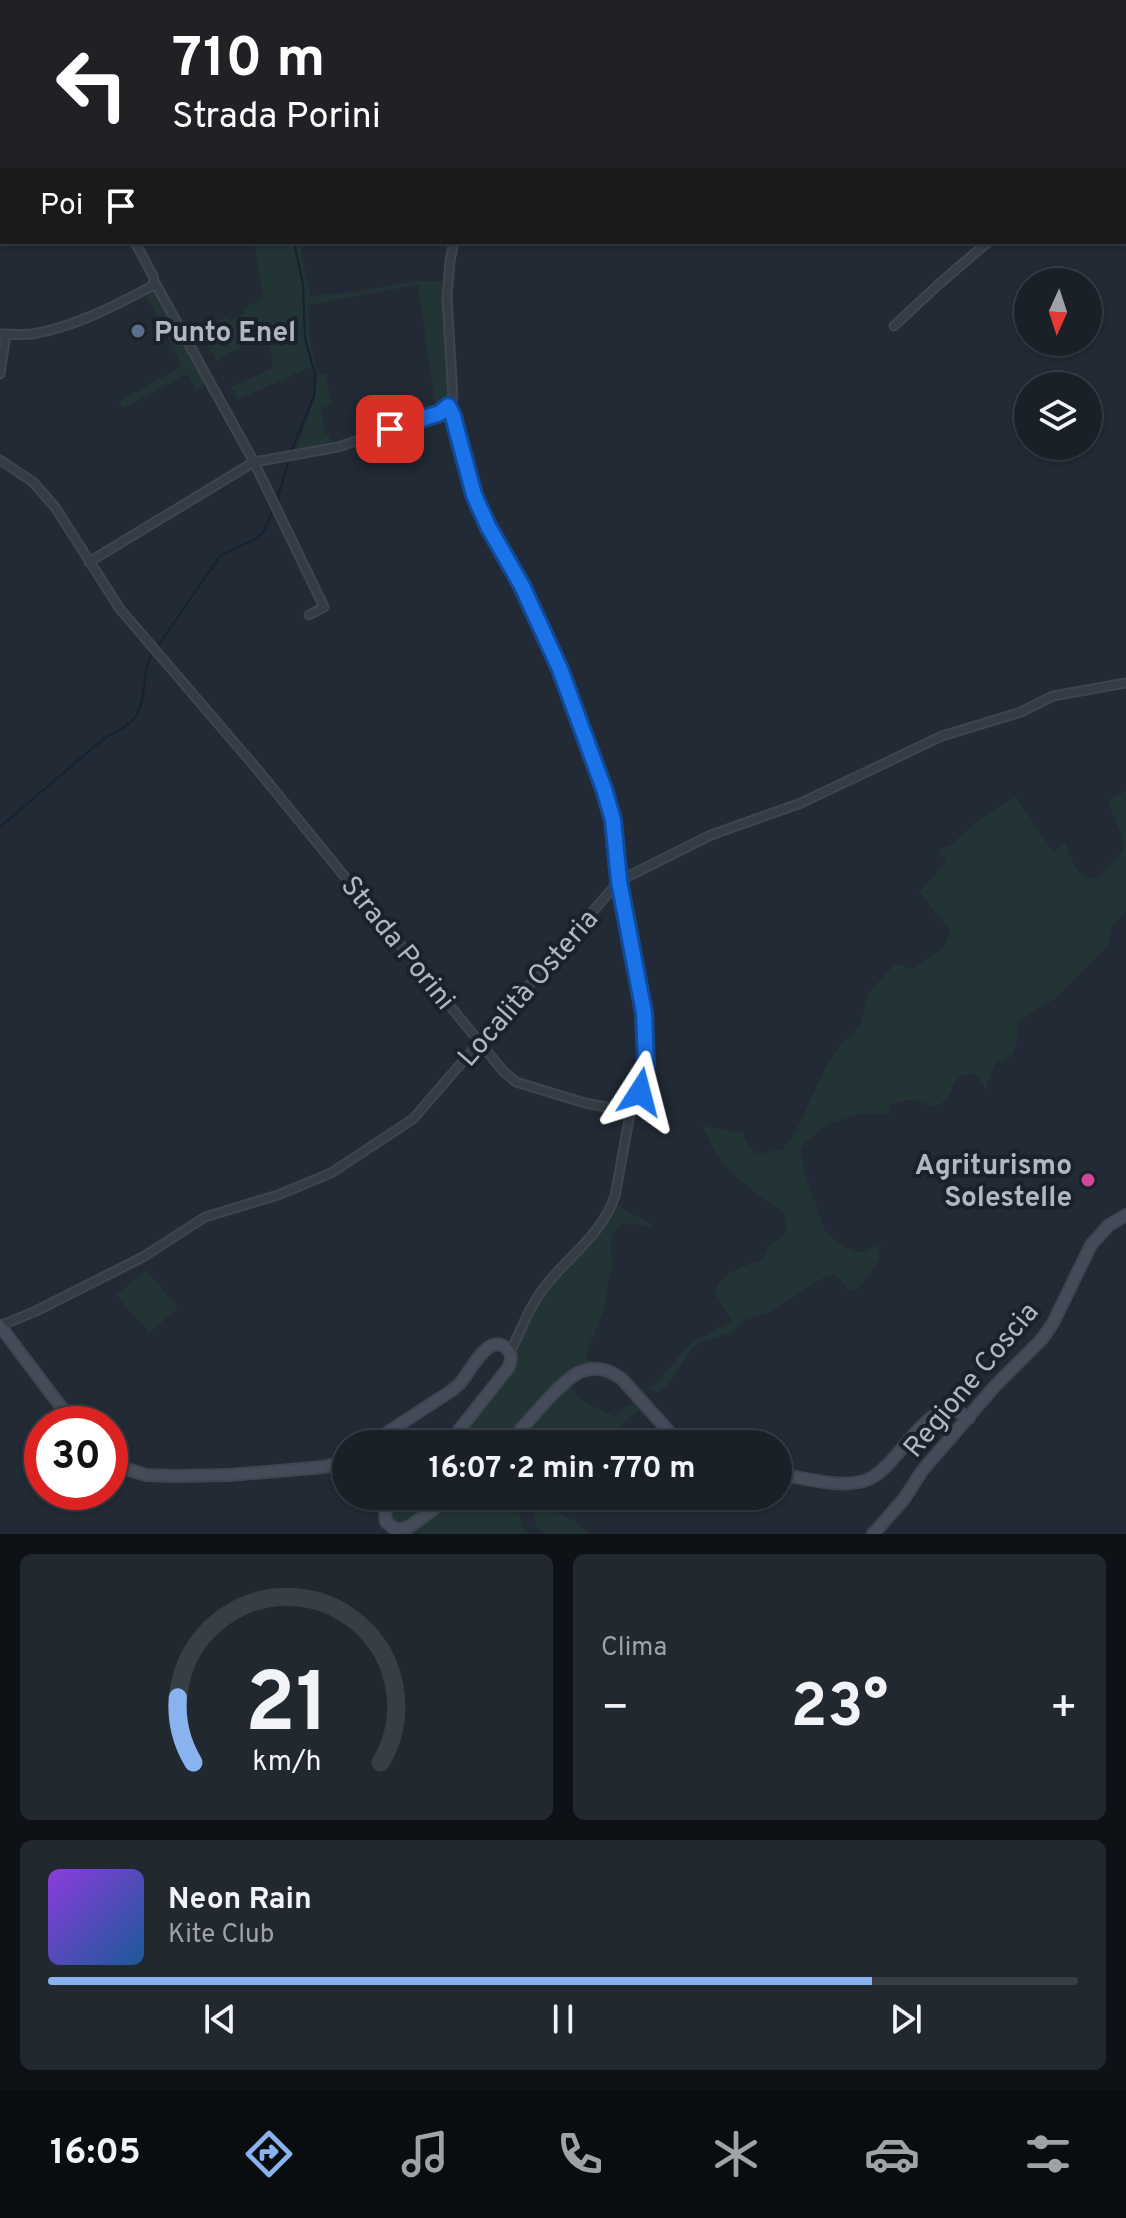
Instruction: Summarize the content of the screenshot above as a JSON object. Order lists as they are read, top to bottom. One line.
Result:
{"streets":{"street":["Strada Porini","Località Osteria","Regione Coscia"]},"crossings":[["Strada Porini","Località Osteria"]],"places":["Punto Enel","Agriturismo Solestelle"],"north":"bottom","page":{"turn":["710 m","Strada Porini"],"then":"Poi","limit":"30","trip":"16:07 · 2 min · 770 m","tile":"Clima","heat":["−","23°","+"],"song":["Neon Rain","Kite Club"],"tabs":"16:05","gauge":["21","km/h"]}}
